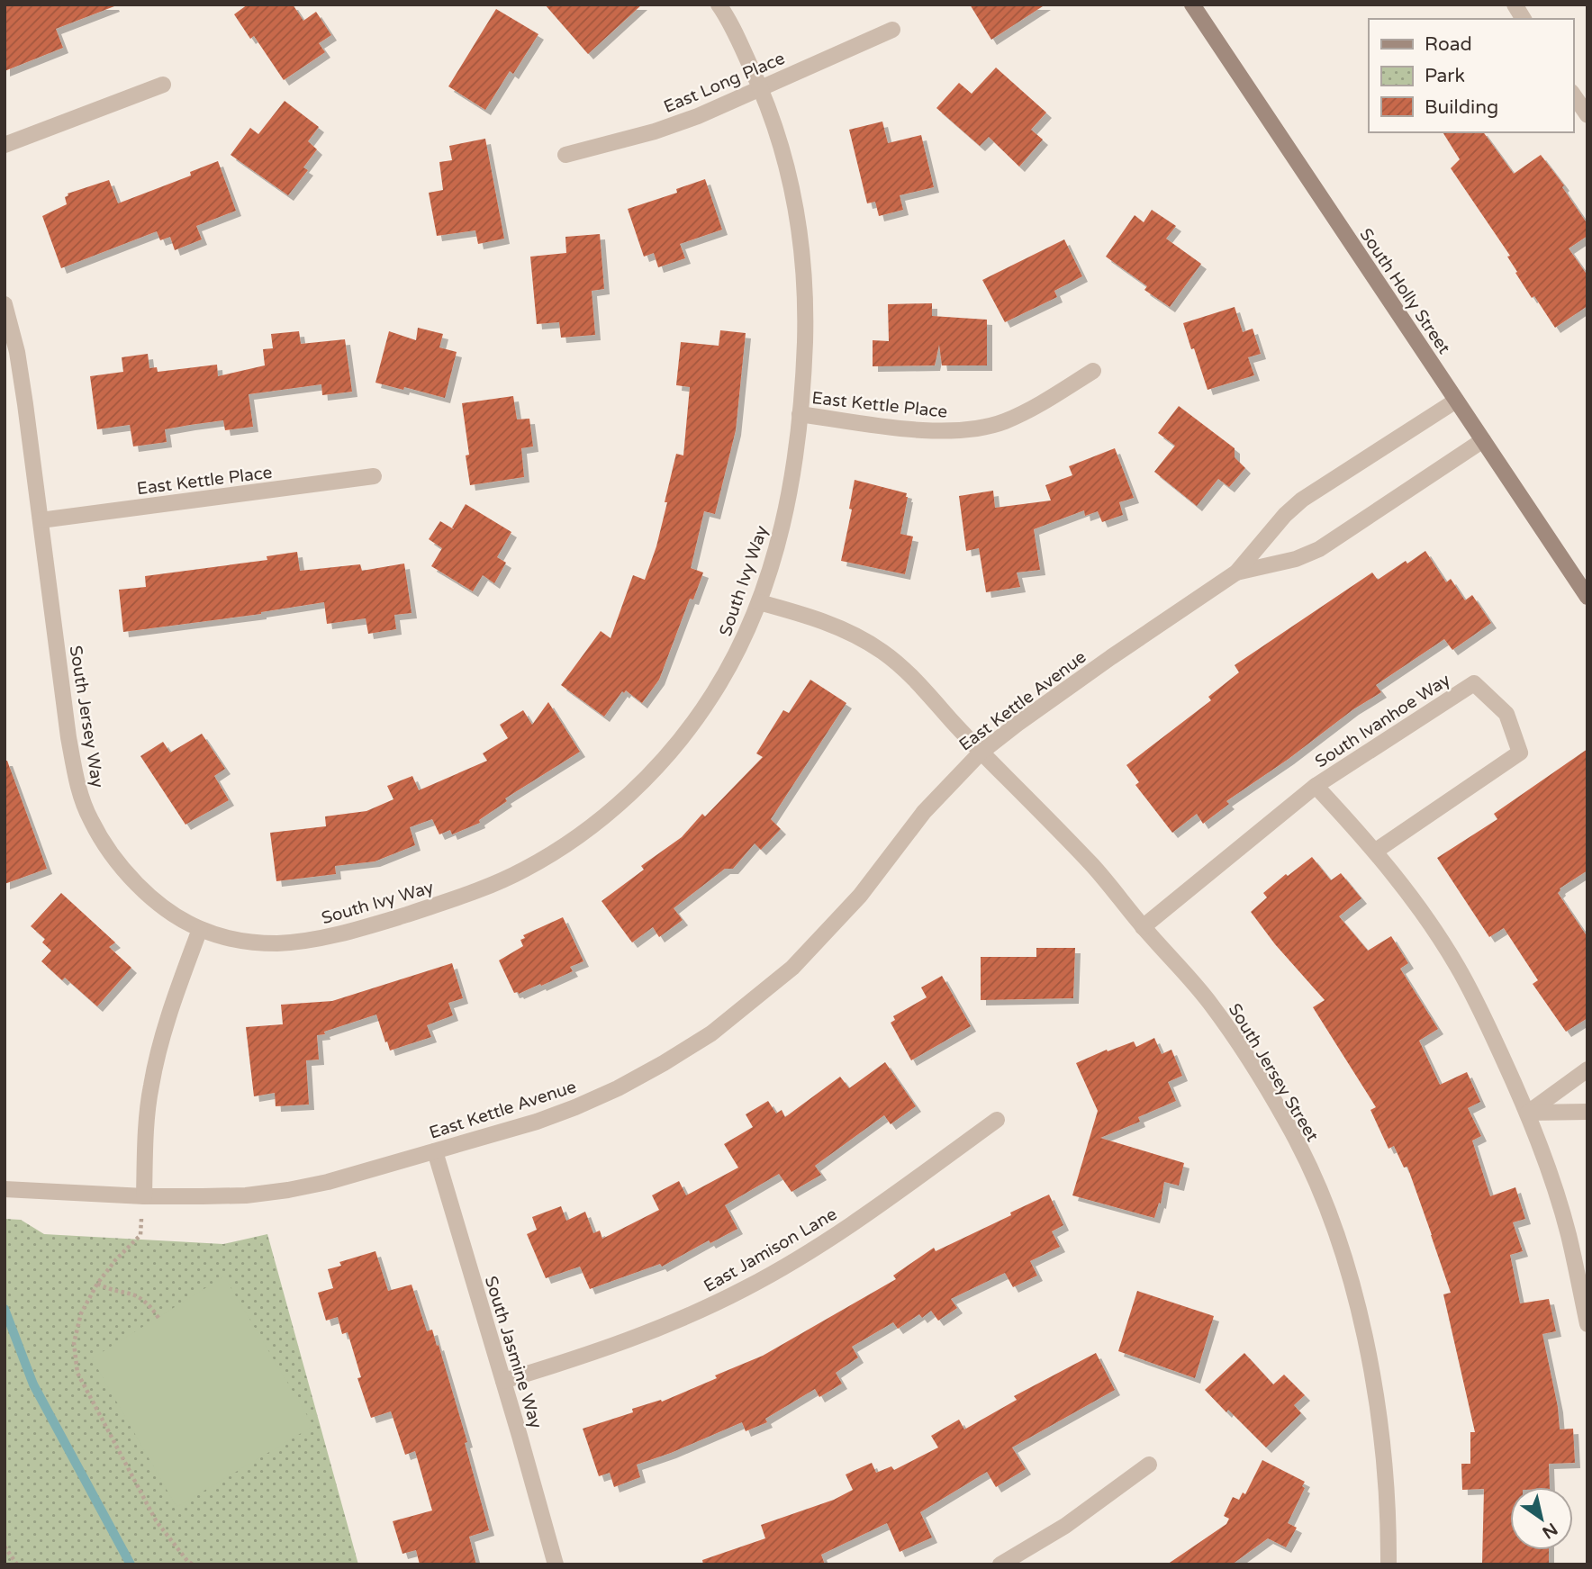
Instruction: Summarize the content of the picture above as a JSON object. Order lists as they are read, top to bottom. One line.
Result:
{"streets":{"main road":["South Holly Street"],"street":["East Long Place","East Kettle Place","South Ivy Way","East Kettle Avenue","South Jersey Way","South Ivanhoe Way","South Jersey Street","East Jamison Lane","South Jasmine Way"]},"crossings":[["East Long Place","South Ivy Way"],["South Holly Street","East Kettle Avenue"],["East Kettle Place","South Ivy Way"],["East Kettle Place","South Jersey Way"],["South Ivy Way","South Jersey Way"],["South Ivy Way","South Jersey Street"],["East Kettle Avenue","South Jersey Street"],["East Kettle Avenue","South Jasmine Way"],["South Ivanhoe Way","South Jersey Street"],["East Jamison Lane","South Jasmine Way"]],"legend":["Road","Park","Building"],"north":"bottom right"}
